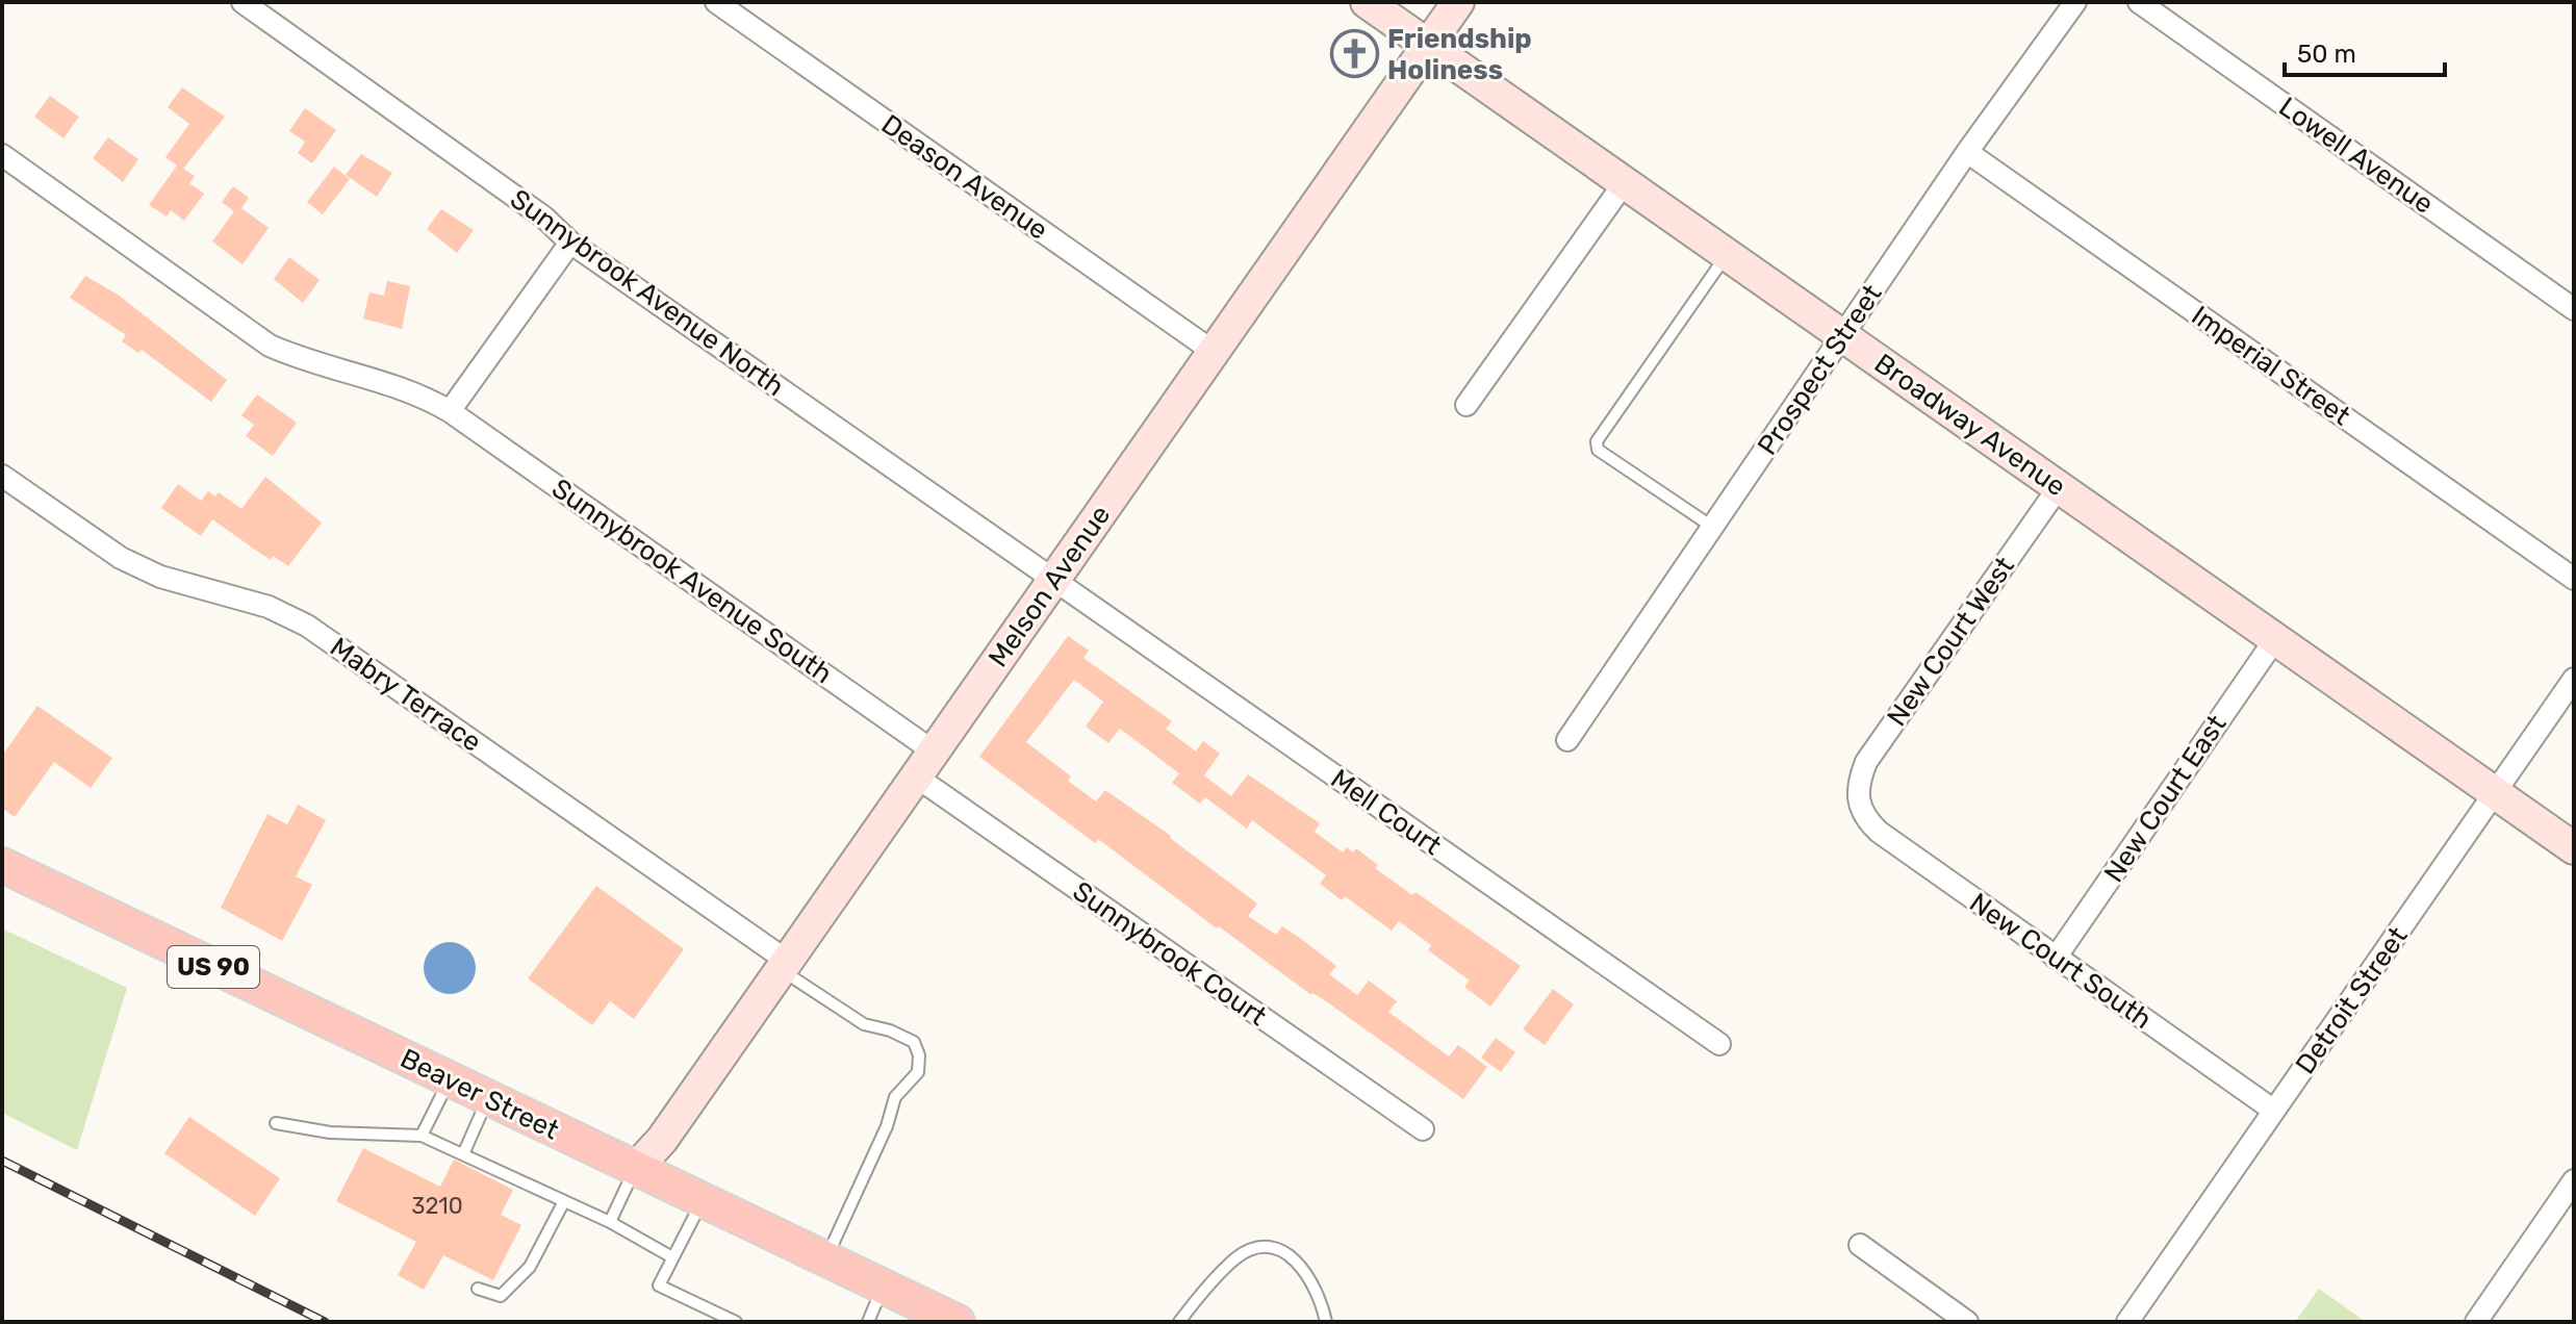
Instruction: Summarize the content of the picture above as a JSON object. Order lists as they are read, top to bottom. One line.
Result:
{"streets":{"main road":["US 90","Beaver Street"],"street":["Lowell Avenue","Deason Avenue","Sunnybrook Avenue North","Imperial Street","Prospect Street","Broadway Avenue","Sunnybrook Avenue South","Melson Avenue","New Court West","Mabry Terrace","New Court East","Mell Court","Sunnybrook Court","New Court South","Detroit Street"]},"crossings":[["Deason Avenue","Melson Avenue"],["Sunnybrook Avenue North","Melson Avenue"],["Sunnybrook Avenue North","Mell Court"],["Imperial Street","Prospect Street"],["Prospect Street","Broadway Avenue"],["Broadway Avenue","Melson Avenue"],["Broadway Avenue","New Court West"],["Broadway Avenue","New Court East"],["Broadway Avenue","Detroit Street"],["Sunnybrook Avenue South","Melson Avenue"],["Sunnybrook Avenue South","Sunnybrook Court"],["Melson Avenue","Mabry Terrace"],["Melson Avenue","Mell Court"],["Melson Avenue","Sunnybrook Court"],["Melson Avenue","Beaver Street"],["New Court West","New Court South"],["New Court East","New Court South"],["New Court South","Detroit Street"]],"places":{"church":["Friendship Holiness"]},"house_numbers":["3210"],"scale_bar":"50 m"}
